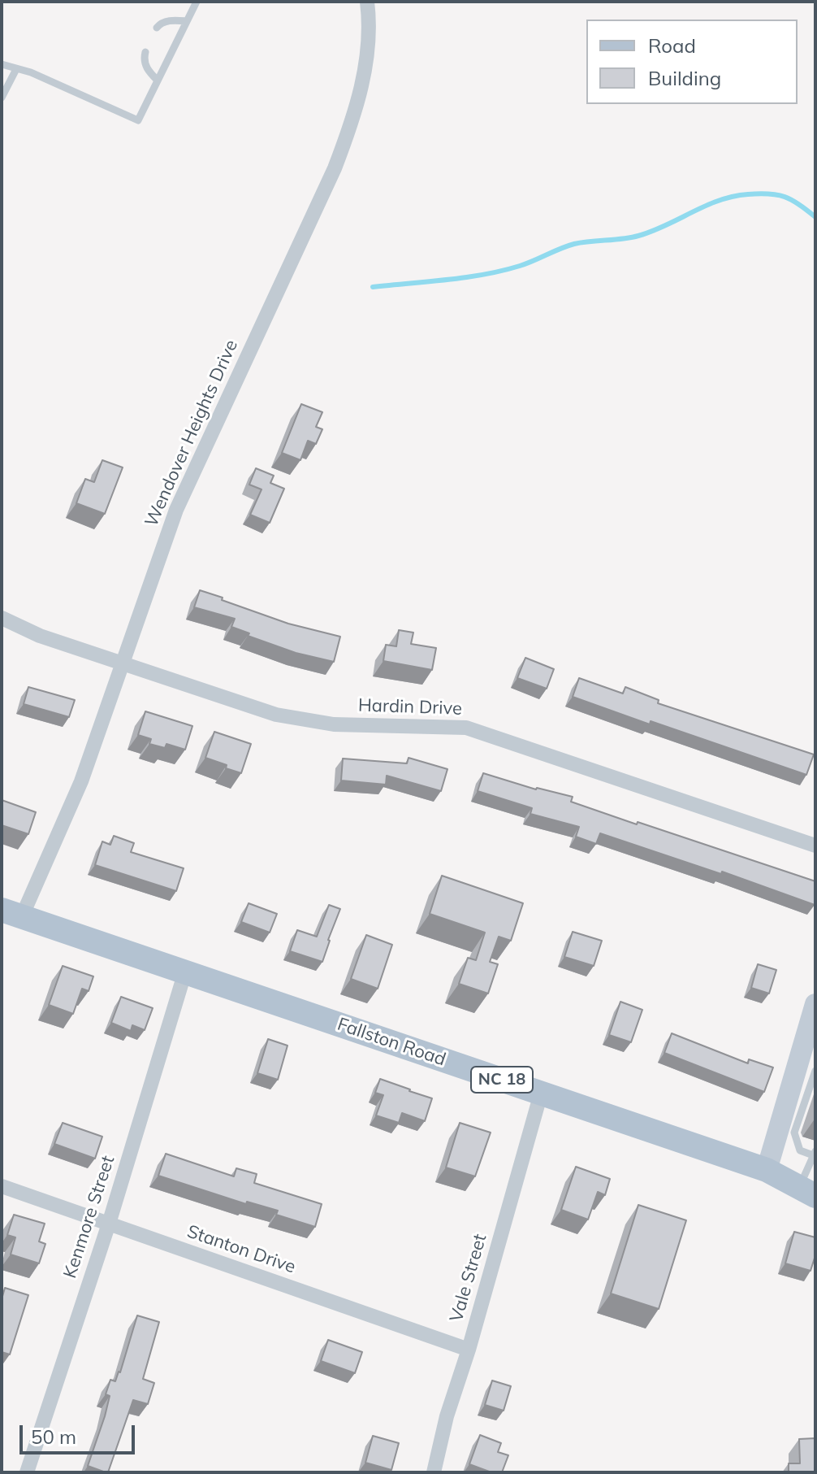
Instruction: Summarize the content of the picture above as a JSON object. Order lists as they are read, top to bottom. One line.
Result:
{"streets":{"main road":["Fallston Road","NC 18"],"street":["Wendover Heights Drive","Hardin Drive","Kenmore Street","Stanton Drive","Vale Street"]},"crossings":[["Wendover Heights Drive","Hardin Drive"],["Wendover Heights Drive","Fallston Road"],["Fallston Road","Kenmore Street"],["Fallston Road","Vale Street"],["Kenmore Street","Stanton Drive"],["Stanton Drive","Vale Street"]],"legend":["Road","Building"],"scale_bar":"50 m"}
